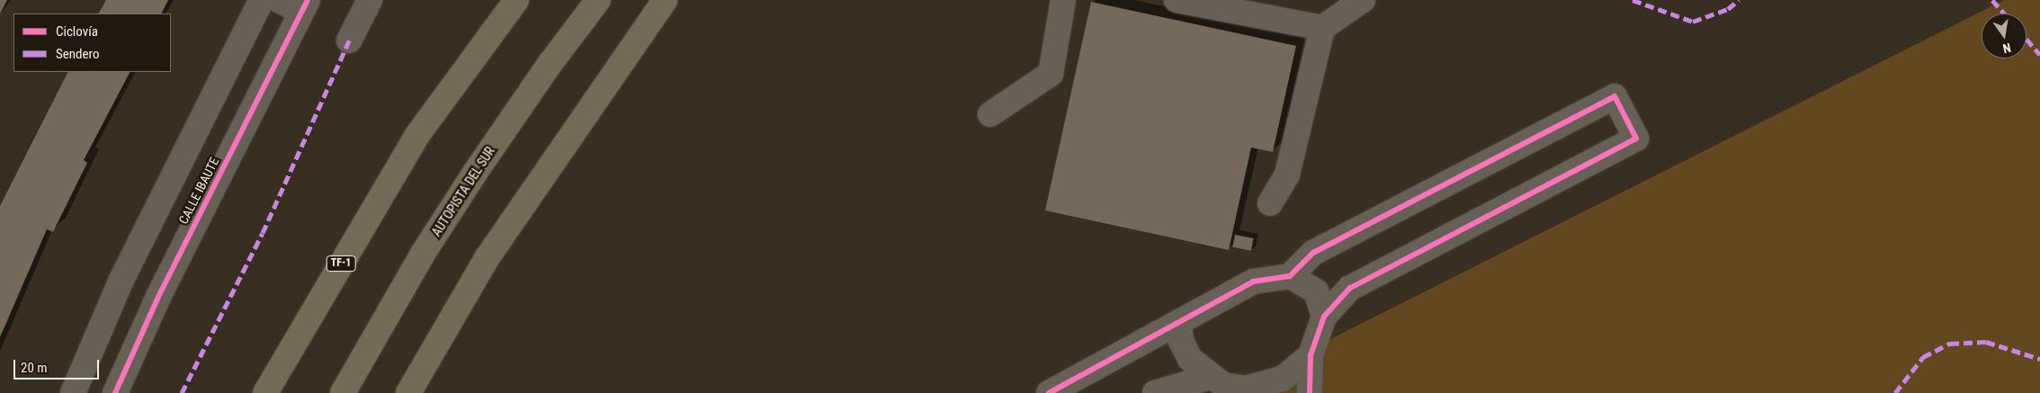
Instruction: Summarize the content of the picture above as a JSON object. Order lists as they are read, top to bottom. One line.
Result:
{"streets":{"highway":["AUTOPISTA DEL SUR","TF-1"],"street":["CALLE IBAUTE"]},"legend":["Ciclovía","Sendero"],"scale_bar":"20 m","north":"bottom"}
